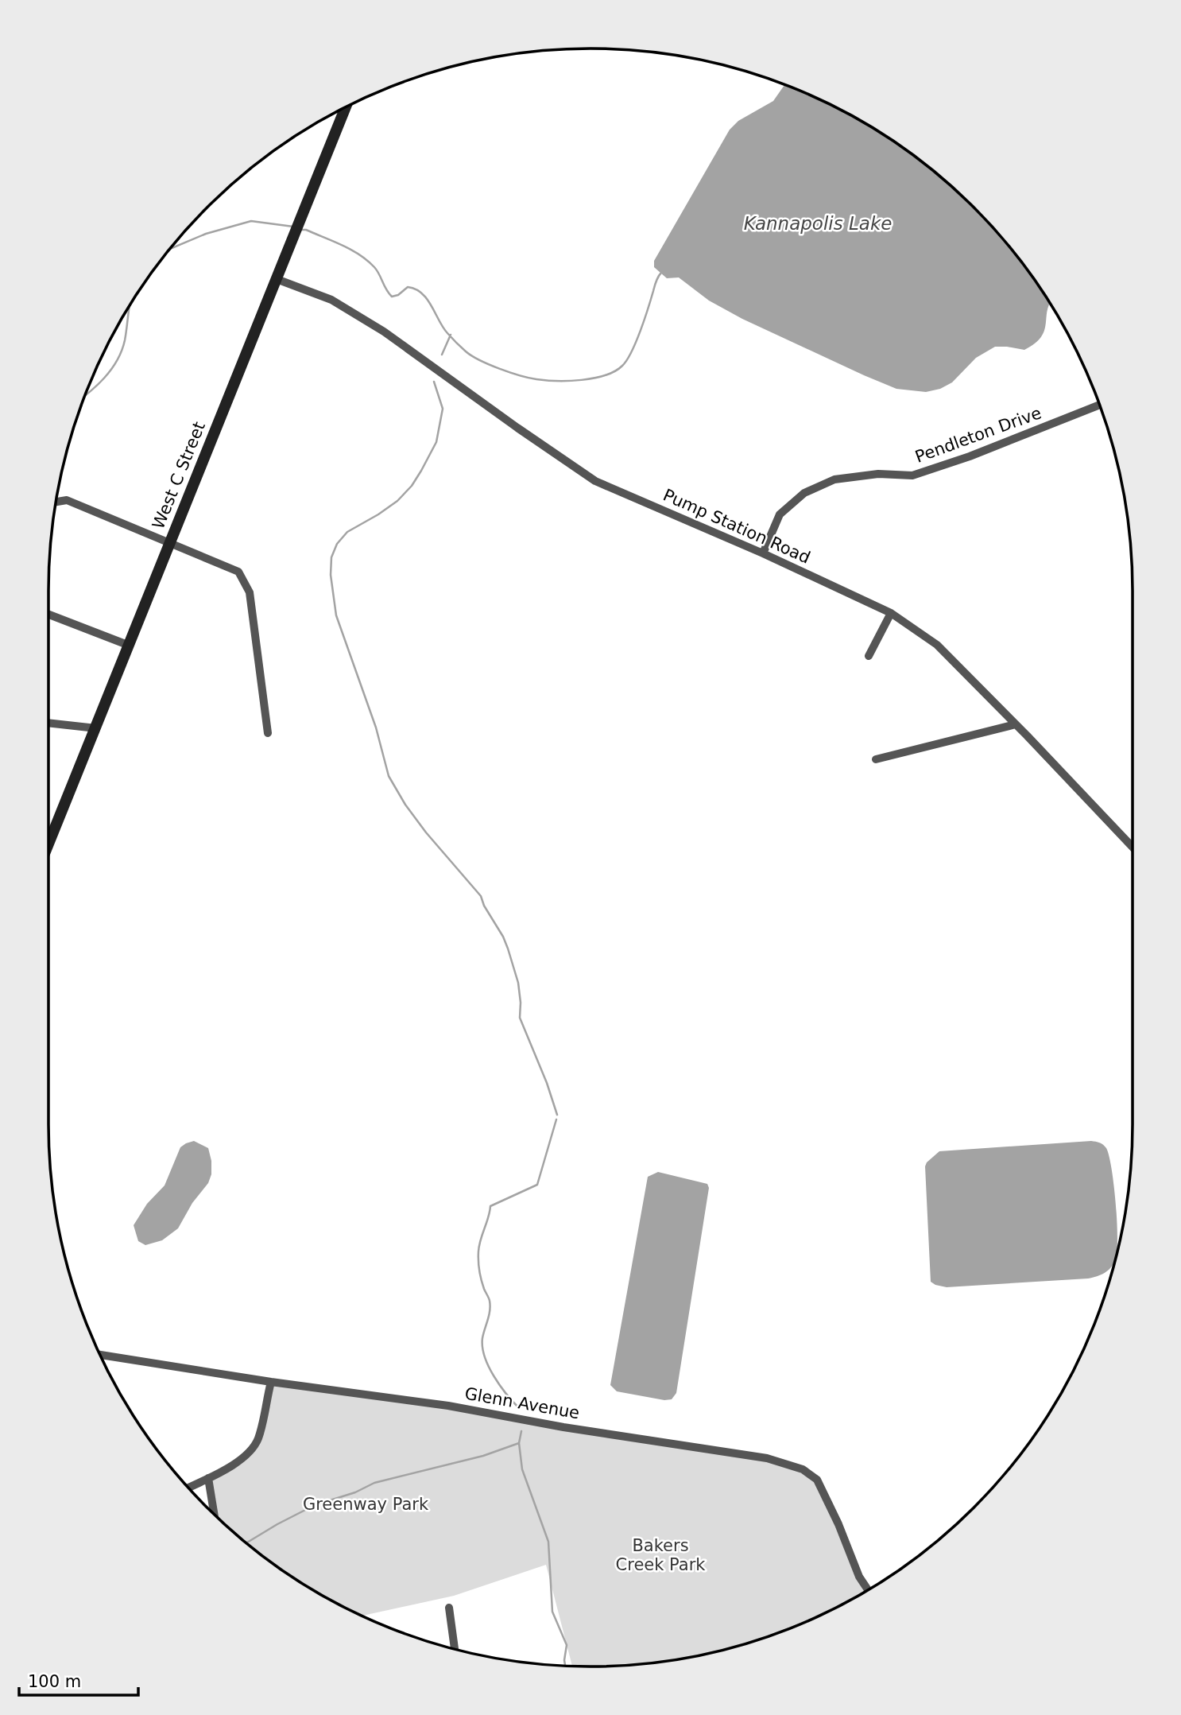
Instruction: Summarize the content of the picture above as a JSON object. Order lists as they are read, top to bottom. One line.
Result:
{"streets":{"main road":["West C Street"],"street":["Pendleton Drive","Pump Station Road","Glenn Avenue"]},"crossings":[["Pendleton Drive","Pump Station Road"],["West C Street","Pump Station Road"]],"water":["Kannapolis Lake"],"parks":["Greenway Park","Bakers Creek Park"],"scale_bar":"100 m"}
